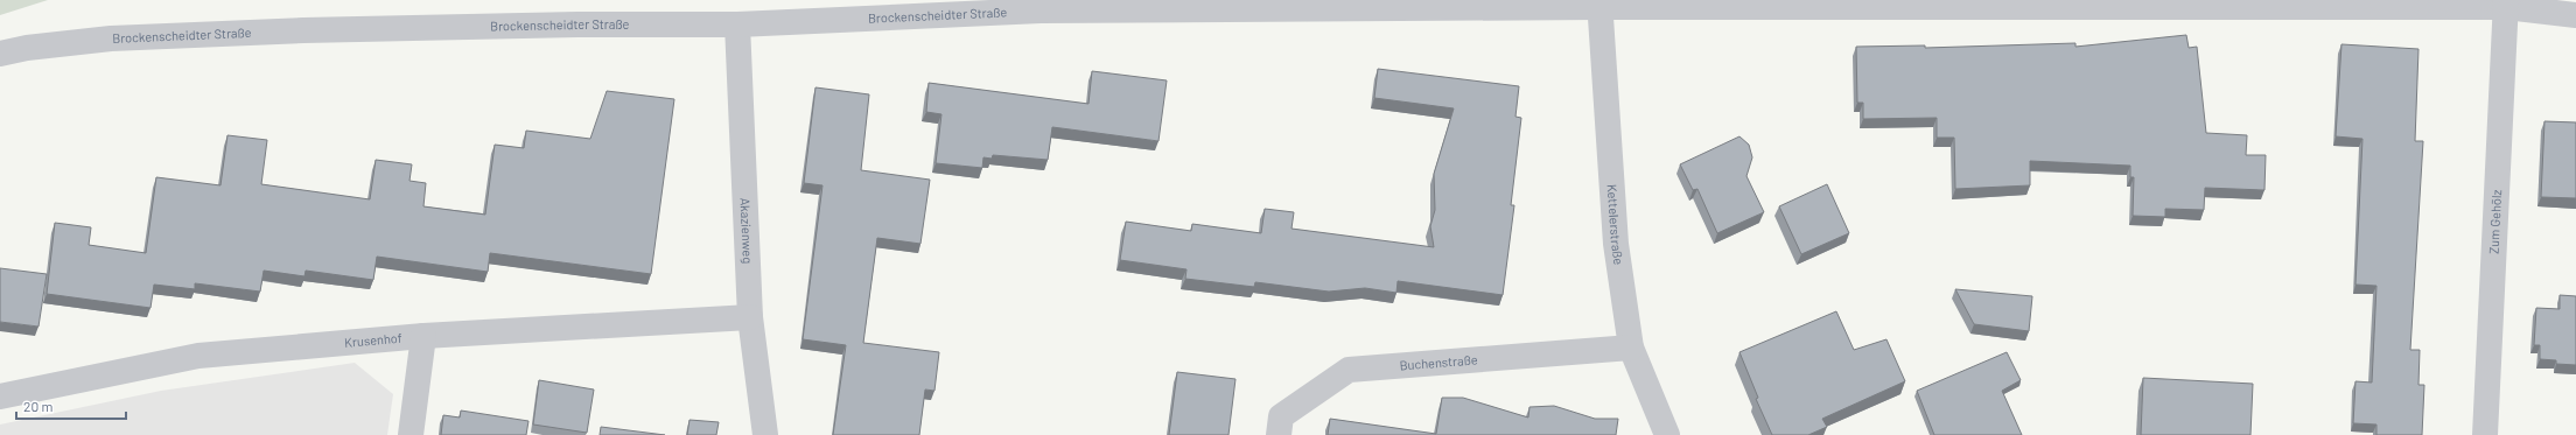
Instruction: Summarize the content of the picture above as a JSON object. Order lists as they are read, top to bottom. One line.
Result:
{"streets":{"street":["Brockenscheidter Straße","Zum Gehölz","Kettelerstraße","Akazienweg","Krusenhof","Buchenstraße"]},"crossings":[["Brockenscheidter Straße","Zum Gehölz"],["Brockenscheidter Straße","Kettelerstraße"],["Brockenscheidter Straße","Akazienweg"],["Kettelerstraße","Buchenstraße"],["Akazienweg","Krusenhof"]],"scale_bar":"20 m"}
